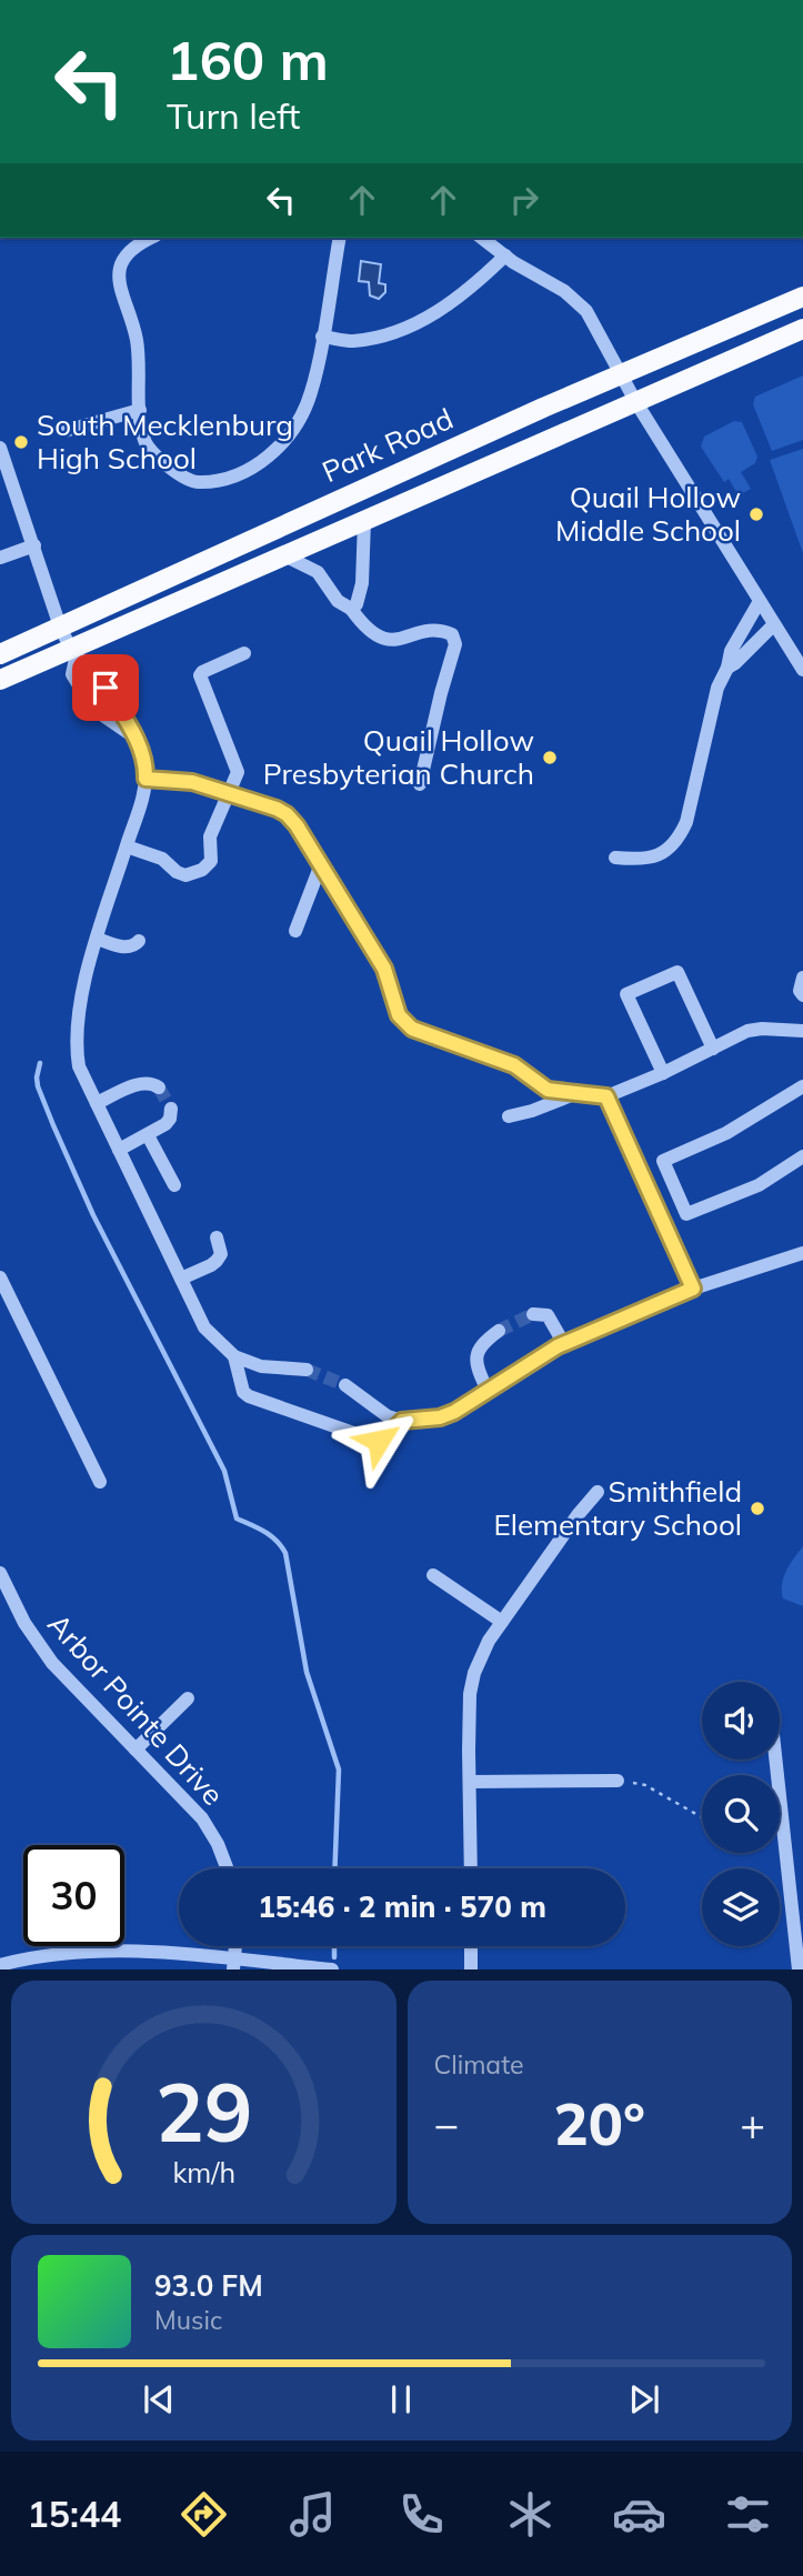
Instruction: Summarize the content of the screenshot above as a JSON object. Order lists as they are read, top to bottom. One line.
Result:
{"streets":{"main road":["Park Road"],"street":["Arbor Pointe Drive"]},"places":["South Mecklenburg High School","Quail Hollow Middle School","Quail Hollow Presbyterian Church","Smithfield Elementary School"],"page":{"turn":["160 m","Turn left"],"limit":"30","trip":"15:46 · 2 min · 570 m","tile":"Climate","heat":["−","20°","+"],"song":["93.0 FM","Music"],"tabs":"15:44","gauge":["29","km/h"]}}
